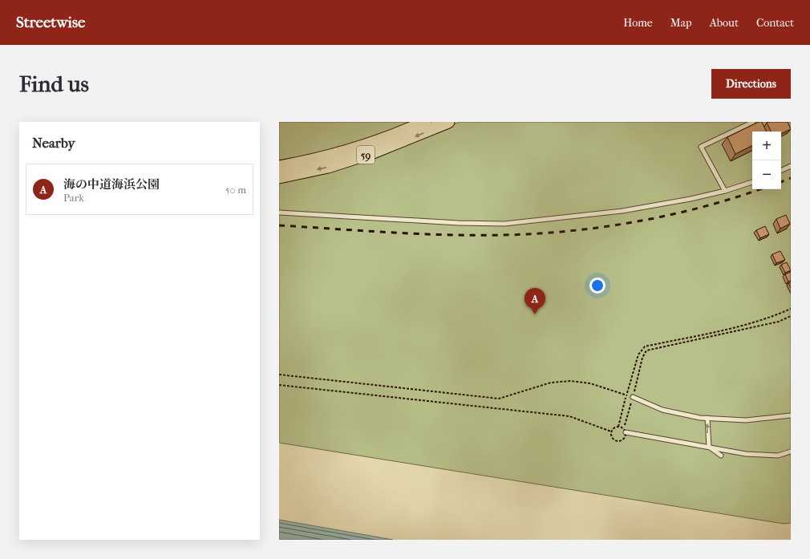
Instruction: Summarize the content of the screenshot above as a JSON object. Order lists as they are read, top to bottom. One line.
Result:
{"streets":{"main road":["59"]},"page":{"header":"Streetwise","nav":["Home","Map","About","Contact"],"buttons":"Directions","title":"Find us","heading":"Nearby","map_buttons":["+","−"],"list":[{"mark":"A","name":"海の中道海浜公園","note":"Park","value":"50 m"}],"pins":"A"}}
